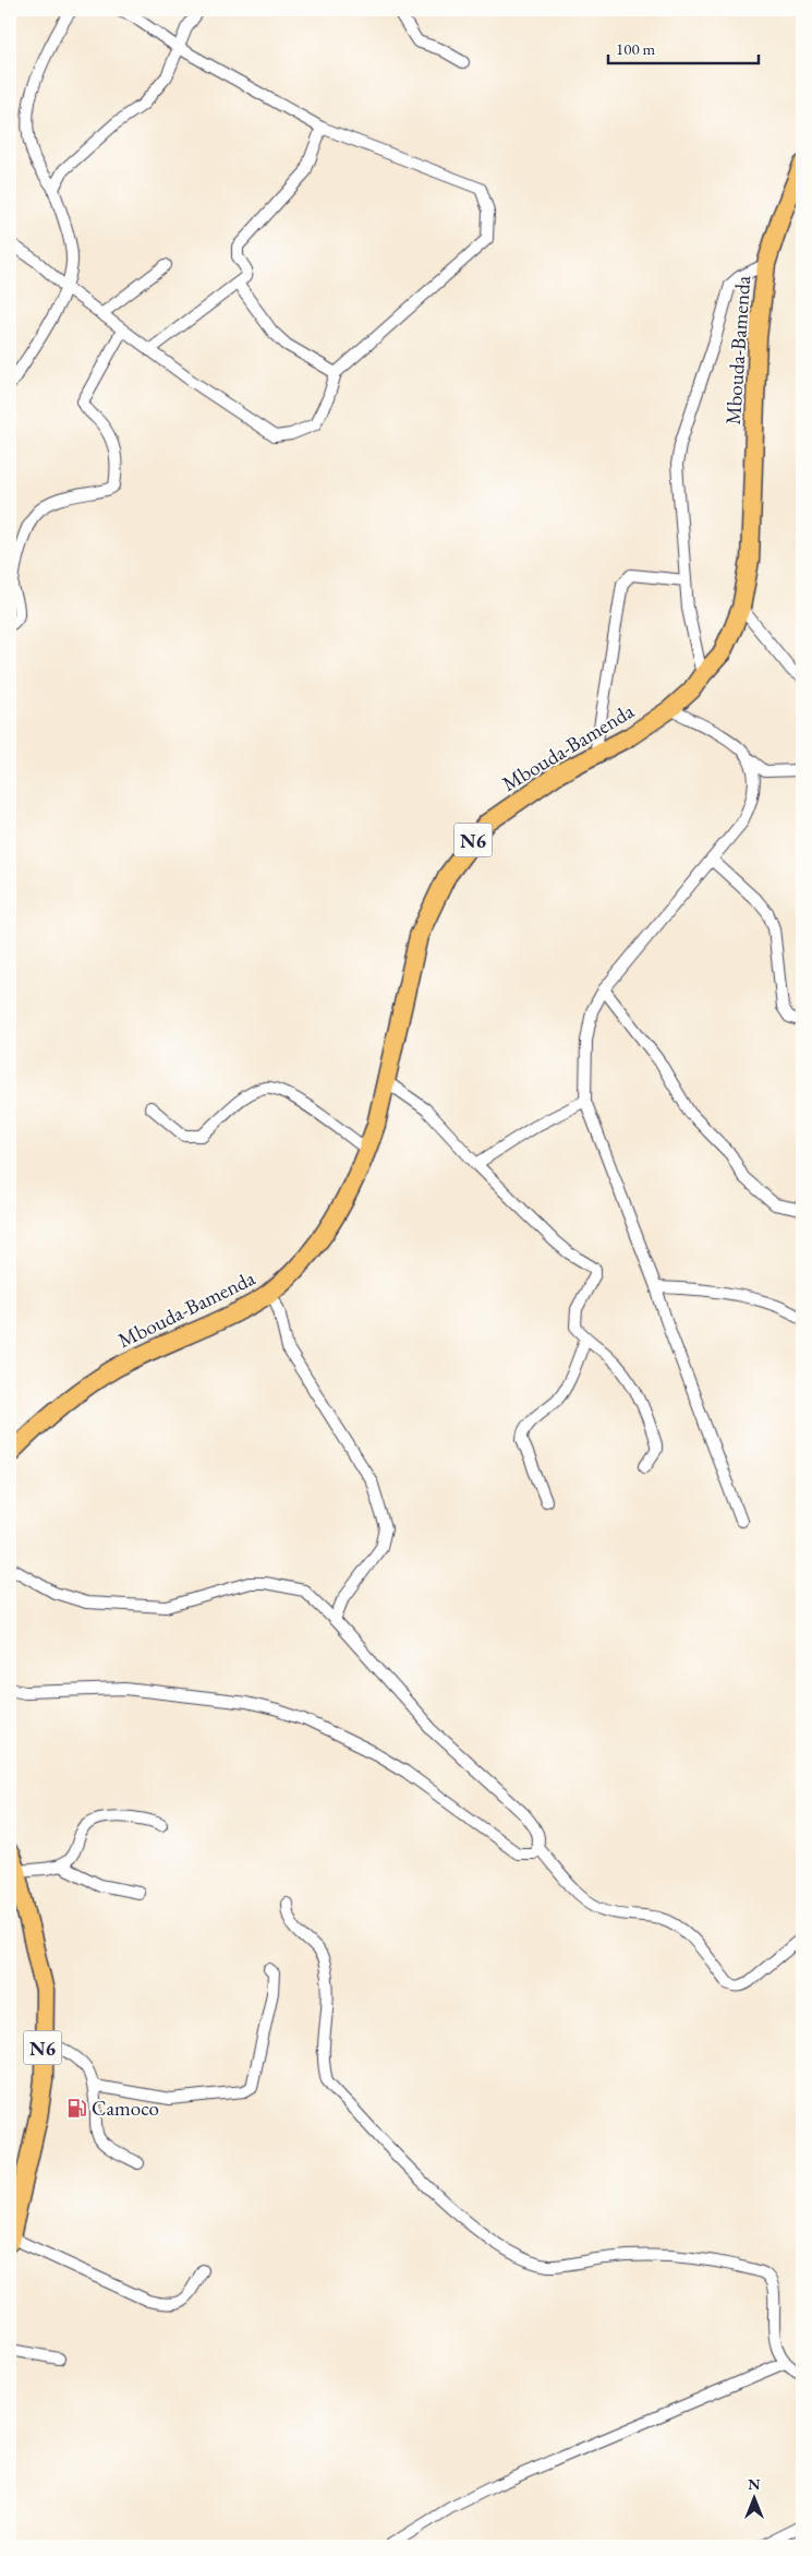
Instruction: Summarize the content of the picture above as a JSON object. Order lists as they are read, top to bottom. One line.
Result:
{"streets":{"highway":["Mbouda-Bamenda","N6"]},"places":{"fuel station":["Camoco"]},"scale_bar":"100 m","north":"top"}
